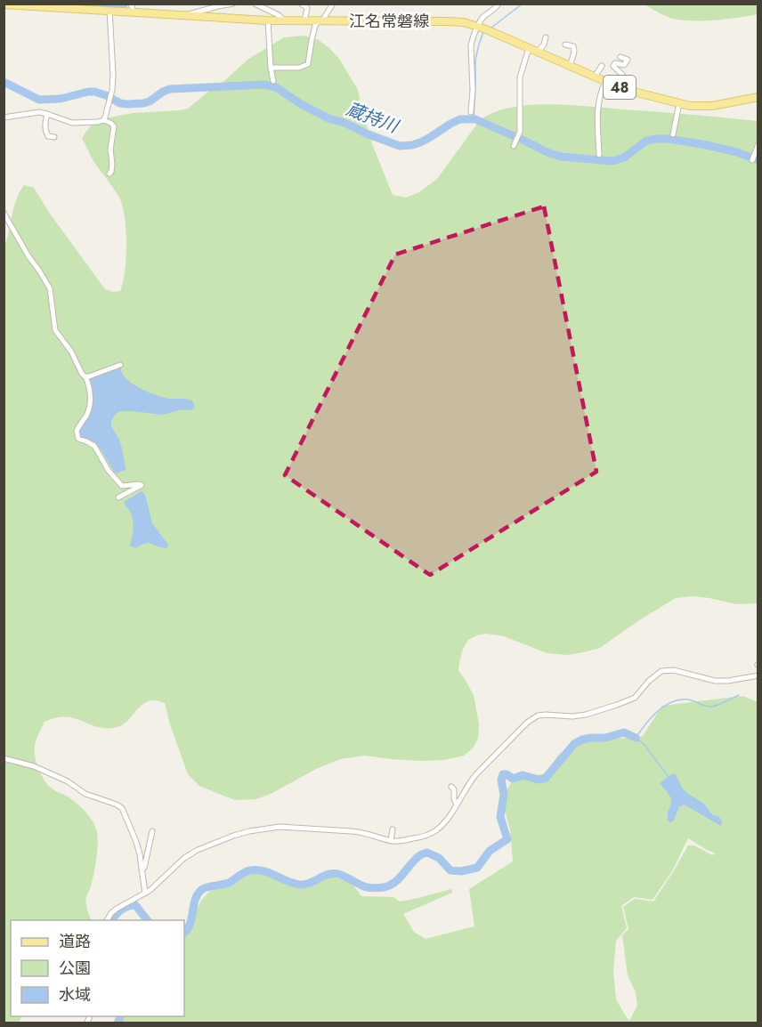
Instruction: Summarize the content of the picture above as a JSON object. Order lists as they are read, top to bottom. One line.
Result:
{"streets":{"main road":["江名常磐線","48"]},"water":["蔵持川"],"legend":["道路","公園","水域"]}
